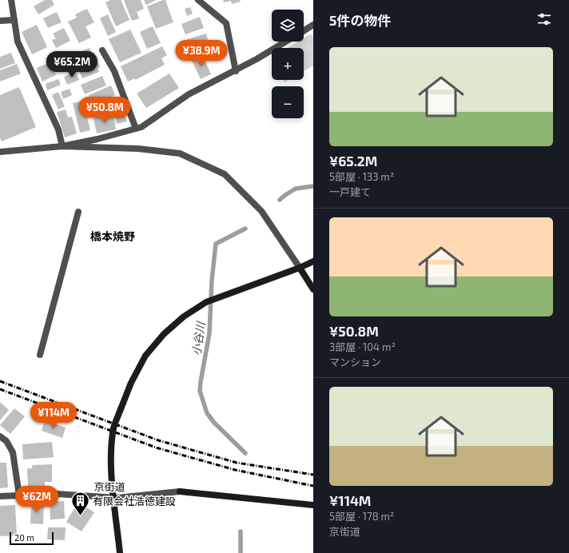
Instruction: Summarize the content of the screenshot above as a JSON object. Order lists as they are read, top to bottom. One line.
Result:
{"streets":{"street":["京街道"]},"districts":["橋本焼野"],"water":["小谷川"],"places":{"building":["有限会社浩徳建設"]},"scale_bar":"20 m","page":{"heading":"5件の物件","map_buttons":["+","−"],"list":[{"name":"¥65.2M","note":"5部屋 · 133 m² · 一戸建て"},{"name":"¥50.8M","note":"3部屋 · 104 m² · マンション"},{"name":"¥114M","note":"5部屋 · 178 m² · 京街道"}],"price":["¥38.9M","¥65.2M","¥50.8M","¥114M","¥62M"],"scale":"20 m"}}
